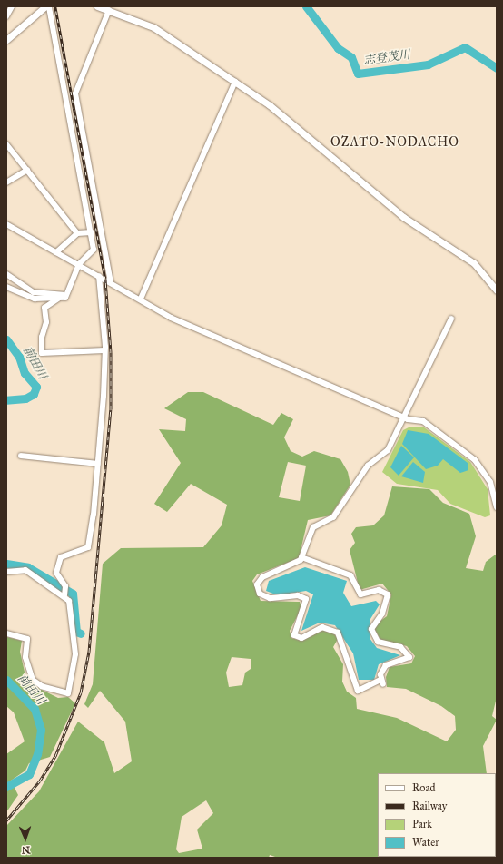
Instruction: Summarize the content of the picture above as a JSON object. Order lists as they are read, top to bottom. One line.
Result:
{"districts":["OZATO-NODACHO"],"water":["志登茂川","前田川"],"legend":["Road","Railway","Park","Water"],"north":"bottom"}
